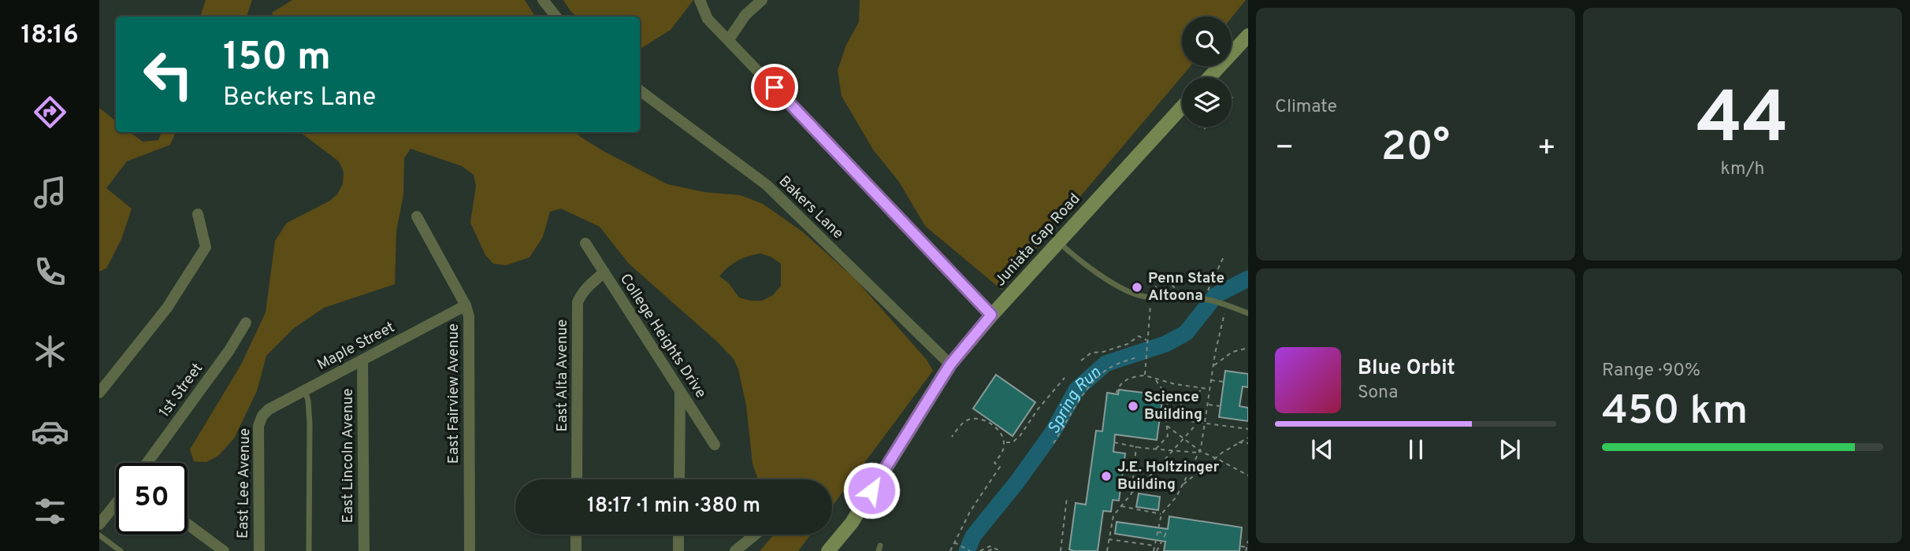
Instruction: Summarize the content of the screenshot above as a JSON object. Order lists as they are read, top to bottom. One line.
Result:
{"streets":{"main road":["Juniata Gap Road"],"street":["Bakers Lane","College Heights Drive","Maple Street","East Alta Avenue","1st Street","East Fairview Avenue","East Lincoln Avenue","East Lee Avenue"]},"crossings":[["Bakers Lane","Juniata Gap Road"],["College Heights Drive","East Alta Avenue"],["Maple Street","East Fairview Avenue"],["Maple Street","East Lincoln Avenue"],["Maple Street","East Lee Avenue"]],"water":["Spring Run"],"places":["Penn State Altoona","Science Building","J.E. Holtzinger Building"],"page":{"tabs":"18:16","tile":["Climate",["44","km/h"],["Range · 90%","450 km"]],"turn":["150 m","Beckers Lane"],"heat":["−","20°","+"],"song":["Blue Orbit","Sona"],"limit":"50","trip":"18:17 · 1 min · 380 m"}}
